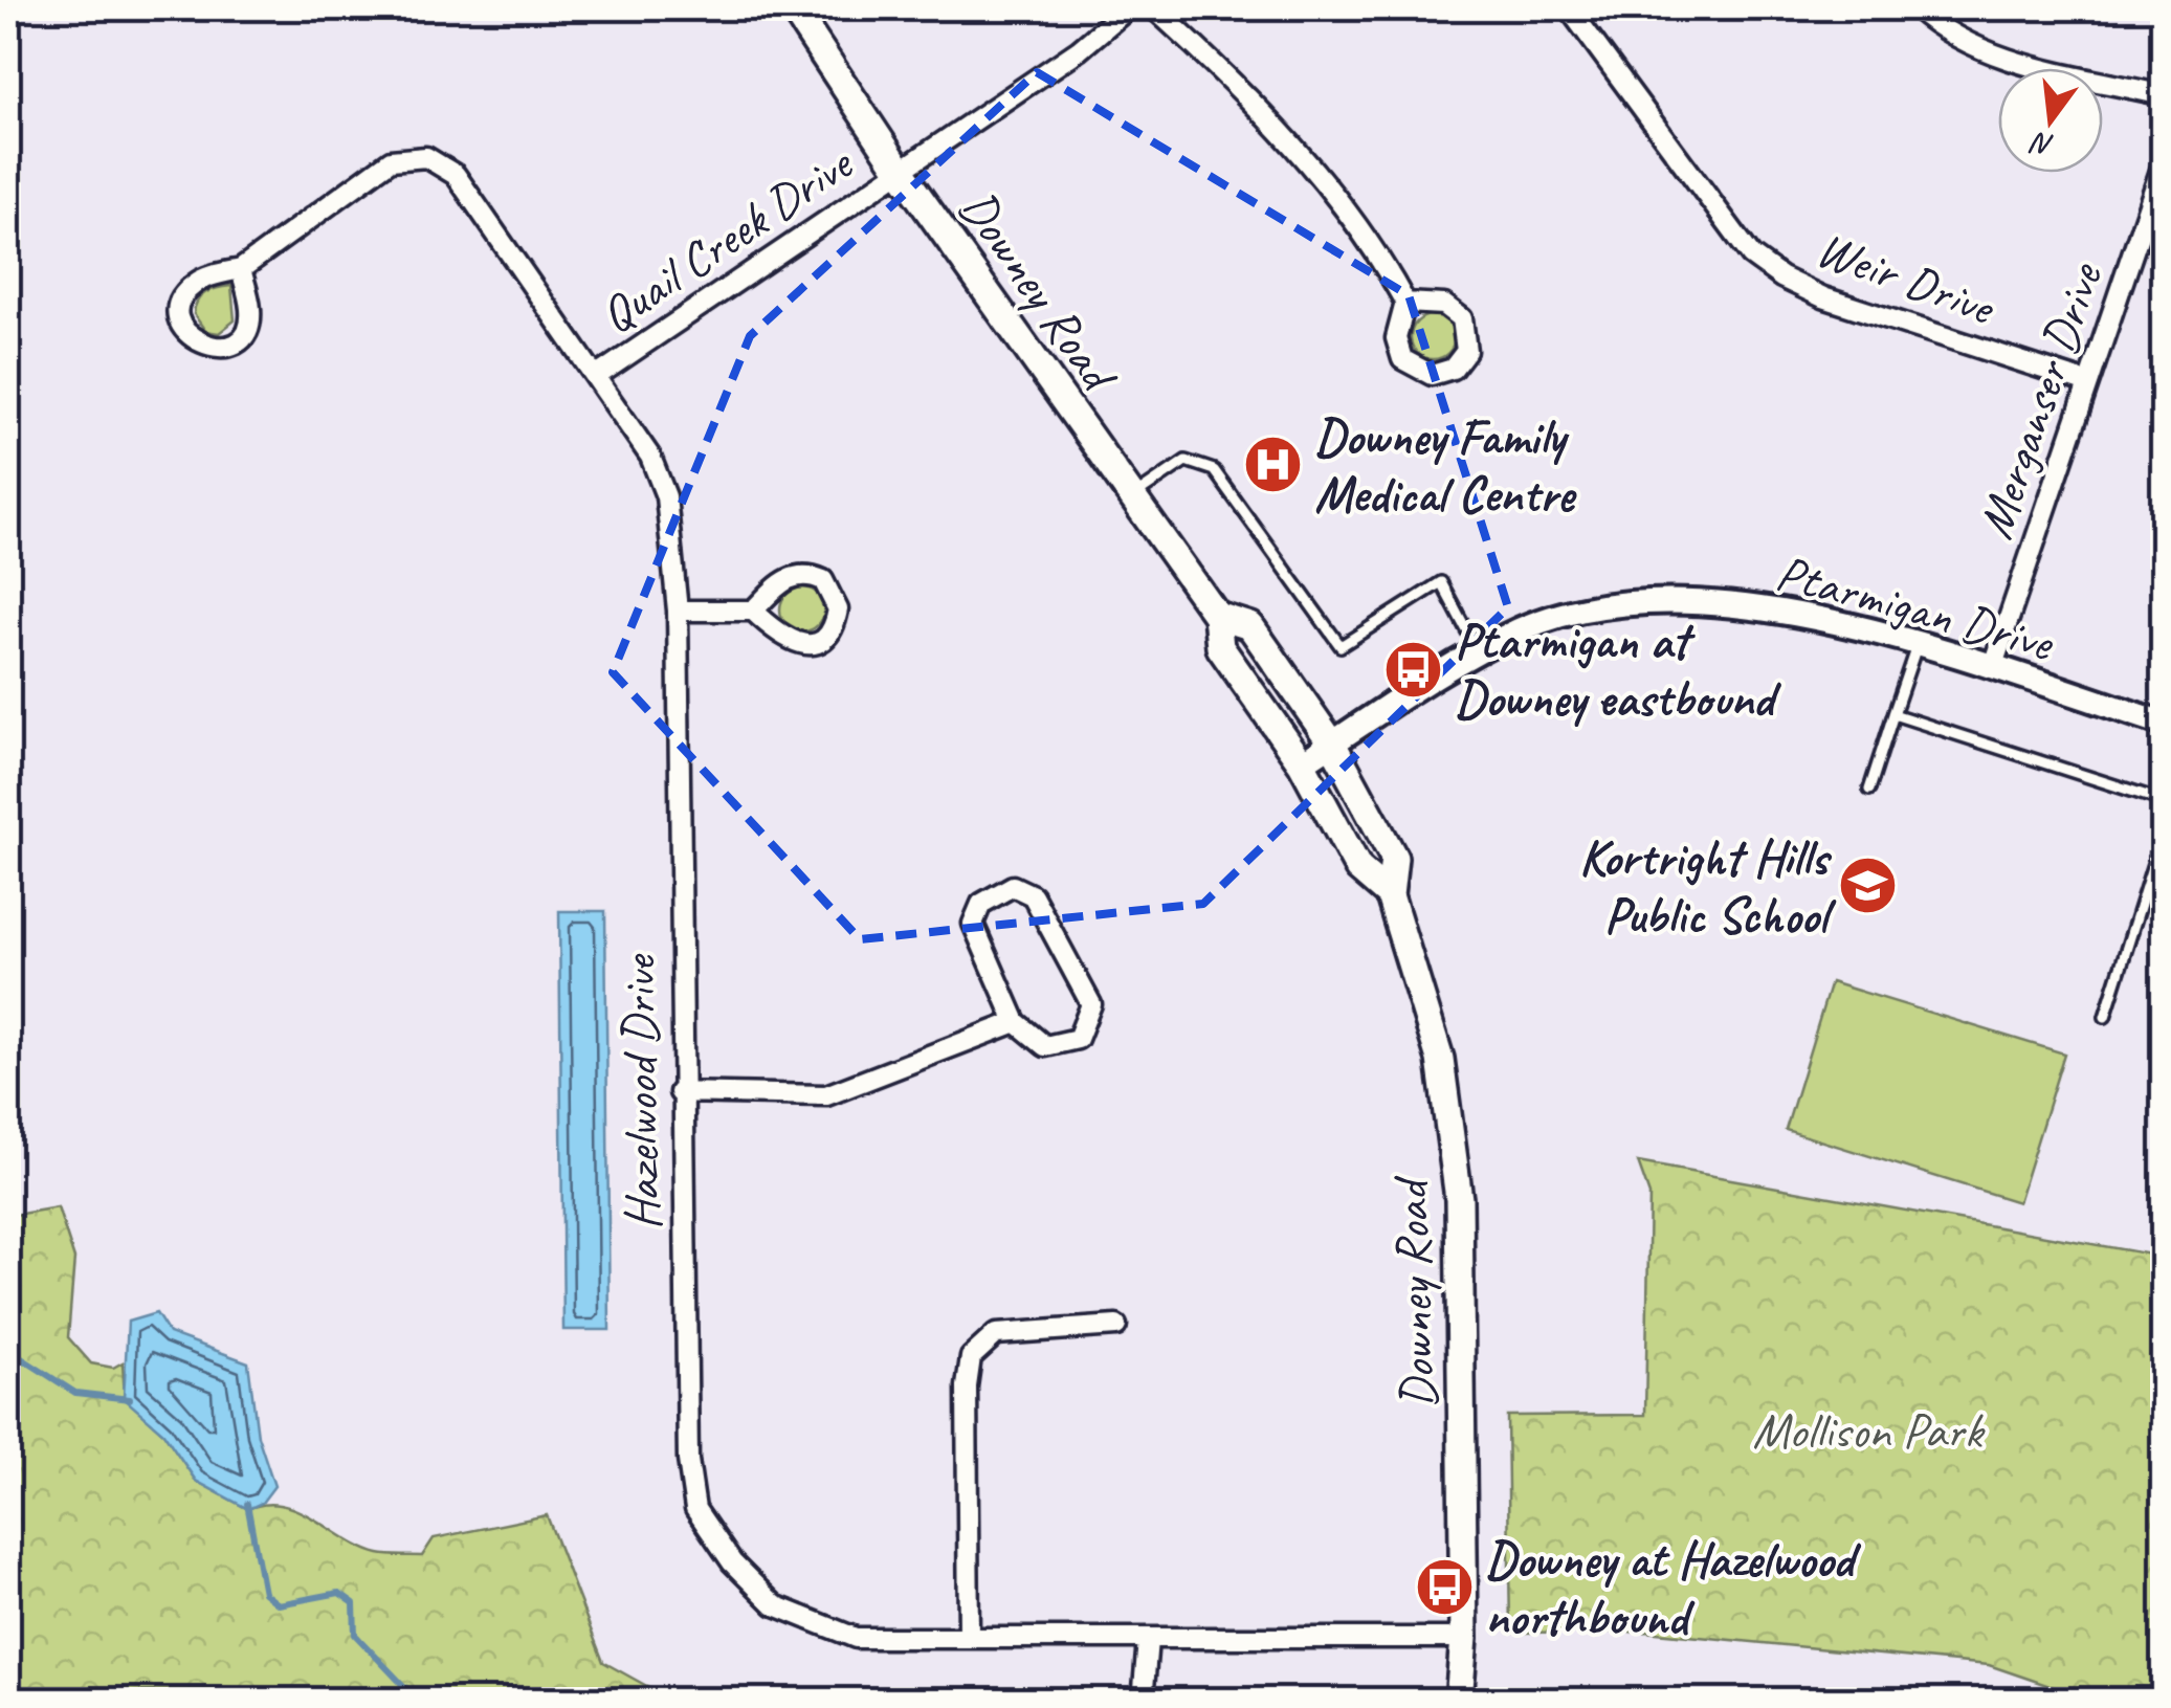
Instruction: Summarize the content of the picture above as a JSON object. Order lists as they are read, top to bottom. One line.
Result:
{"streets":{"main road":["Downey Road"],"street":["Quail Creek Drive","Weir Drive","Merganser Drive","Ptarmigan Drive","Hazelwood Drive"]},"crossings":[["Quail Creek Drive","Downey Road"],["Quail Creek Drive","Hazelwood Drive"],["Weir Drive","Merganser Drive"],["Downey Road","Ptarmigan Drive"],["Downey Road","Hazelwood Drive"],["Merganser Drive","Ptarmigan Drive"]],"parks":["Mollison Park"],"places":{"hospital":["Downey Family Medical Centre"],"bus stop":["Ptarmigan at Downey eastbound","Downey at Hazelwood northbound"],"school or university":["Kortright Hills Public School"]},"north":"bottom"}
